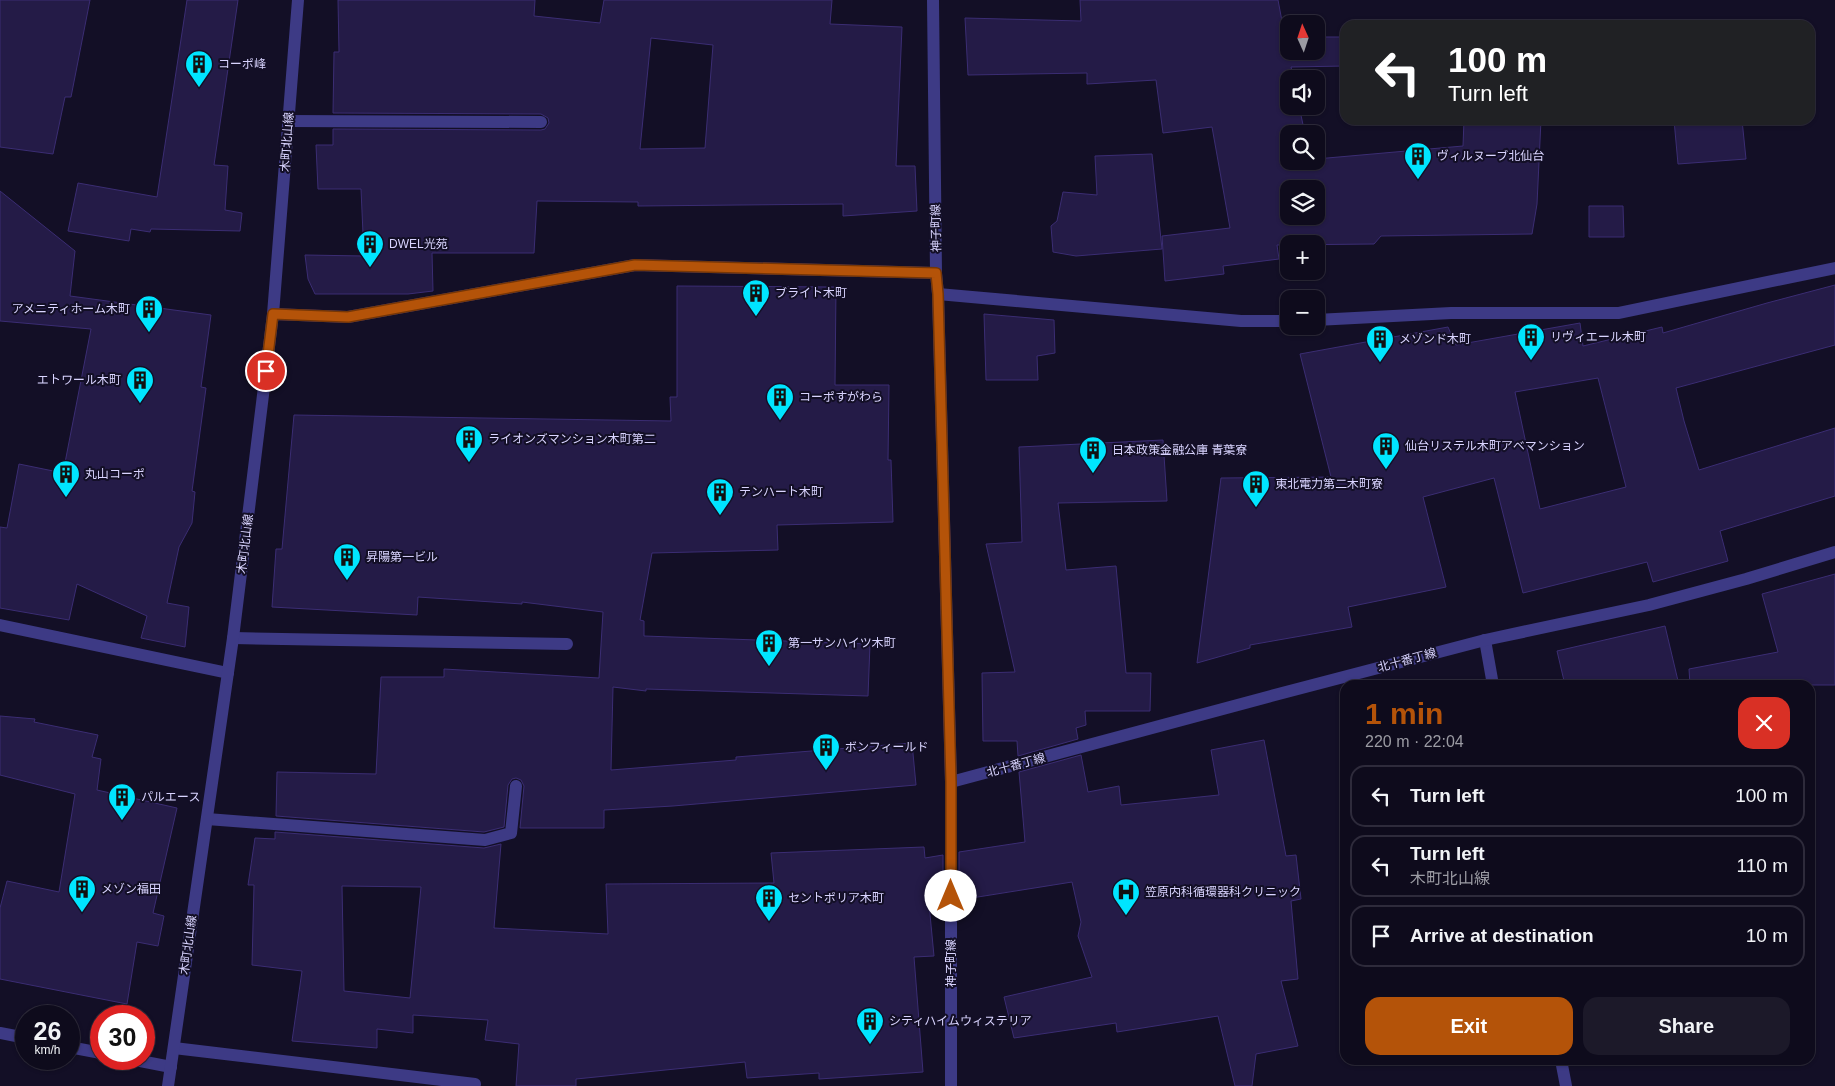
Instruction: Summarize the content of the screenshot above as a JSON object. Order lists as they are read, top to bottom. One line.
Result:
{"streets":{"street":["木町北山線","神子町線","北十番丁線"]},"crossings":[["神子町線","北十番丁線"]],"places":{"building":["コーポ峰","ヴィルヌーブ北仙台","DWEL光苑","ブライト木町","アメニティホーム木町","リヴィエール木町","メゾンド木町","エトワール木町","コーポすがわら","ライオンズマンション木町第二","仙台リステル木町アベマンション","日本政策金融公庫 青葉寮","丸山コーポ","東北電力第二木町寮","テンハート木町","昇陽第一ビル","第一サンハイツ木町","ボンフィールド","パルエース","メゾン福田","セントポリア木町","シティハイムウィステリア"],"hospital":["笠原内科循環器科クリニック"]},"north":"top","page":{"map_buttons":["+","−"],"turn":["100 m","Turn left"],"heading":["1 min","220 m · 22:04"],"list":[{"name":"Turn left","value":"100 m"},{"name":"Turn left","note":"木町北山線","value":"110 m"},{"name":"Arrive at destination","value":"10 m"}],"buttons":["Exit","Share"],"speed":"26 km/h","limit":"30"}}
